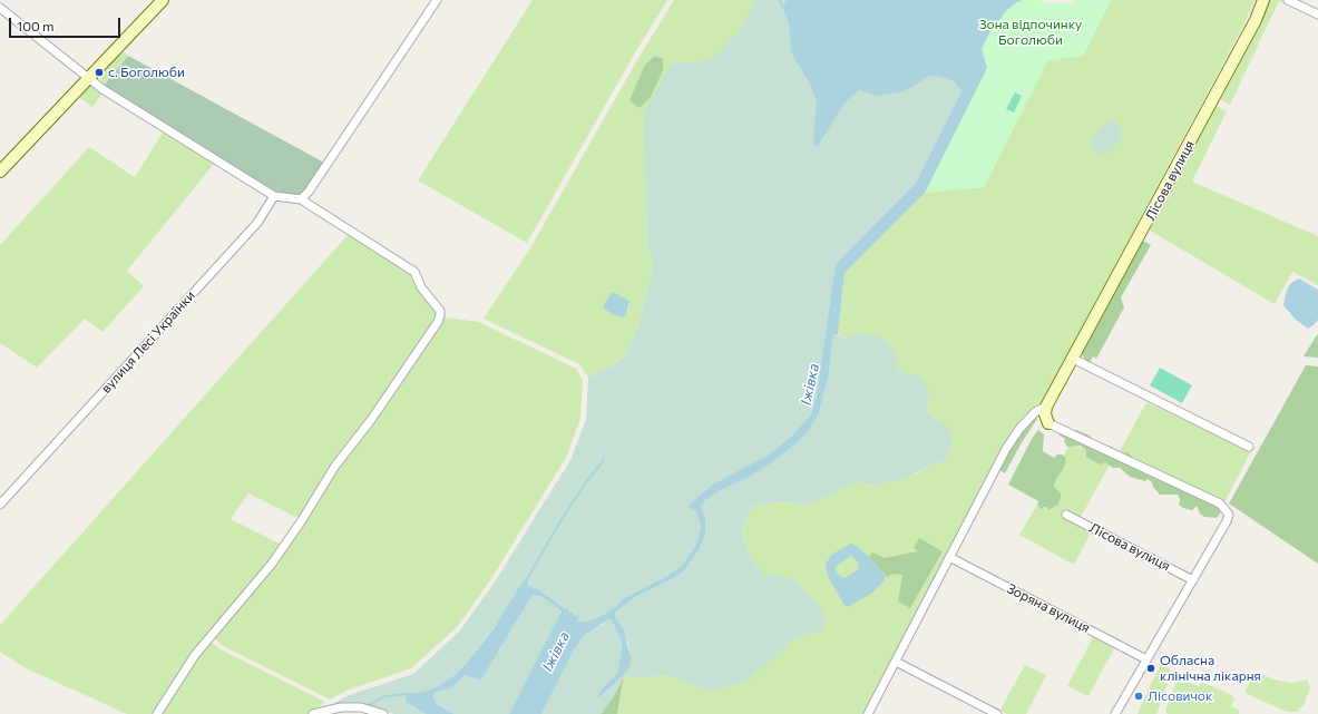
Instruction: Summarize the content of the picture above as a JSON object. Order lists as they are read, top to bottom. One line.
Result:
{"streets":{"street":["Лісова вулиця","вулиця Лесі Українки","Зоряна вулиця"]},"water":["Іжівка"],"parks":["Зона відпочинку Боголюби"],"places":["с. Боголюби","Обласна клінічна лікарня","Лісовичок"],"scale_bar":"100 m"}
